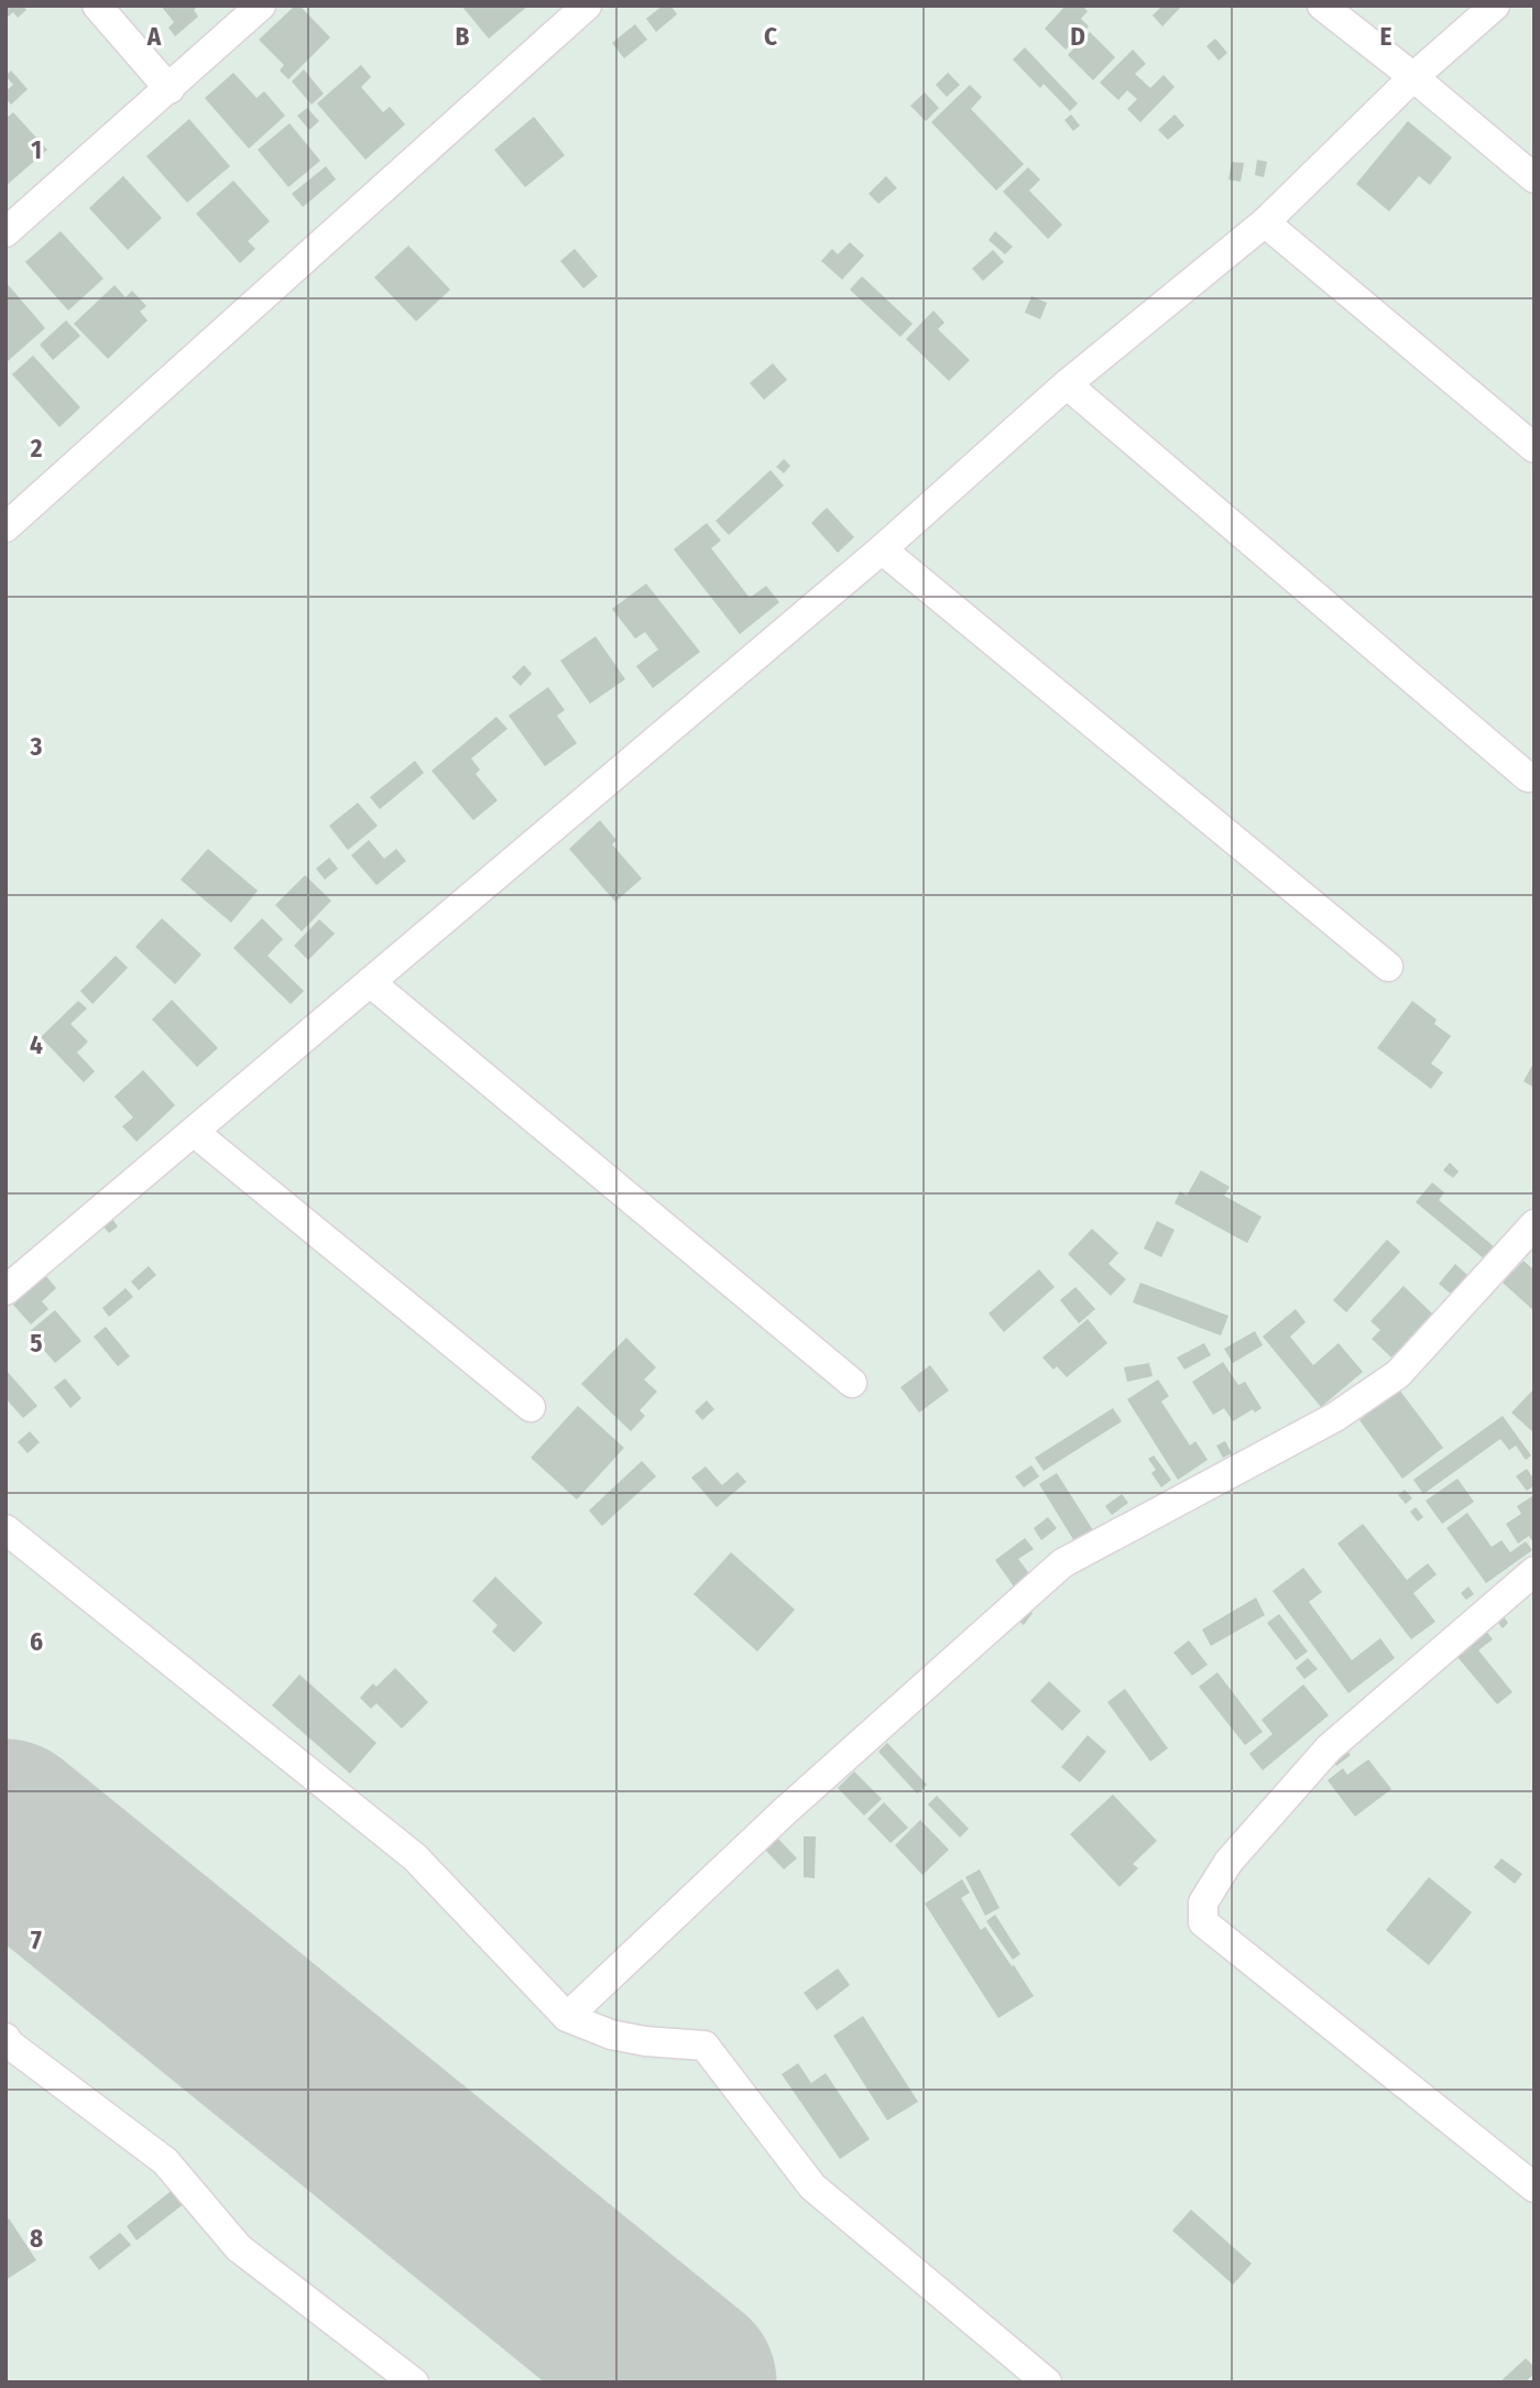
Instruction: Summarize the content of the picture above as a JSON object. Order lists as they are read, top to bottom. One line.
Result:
{"grid":{"columns":["A","B","C","D","E"],"rows":["1","2","3","4","5","6","7","8"]}}
